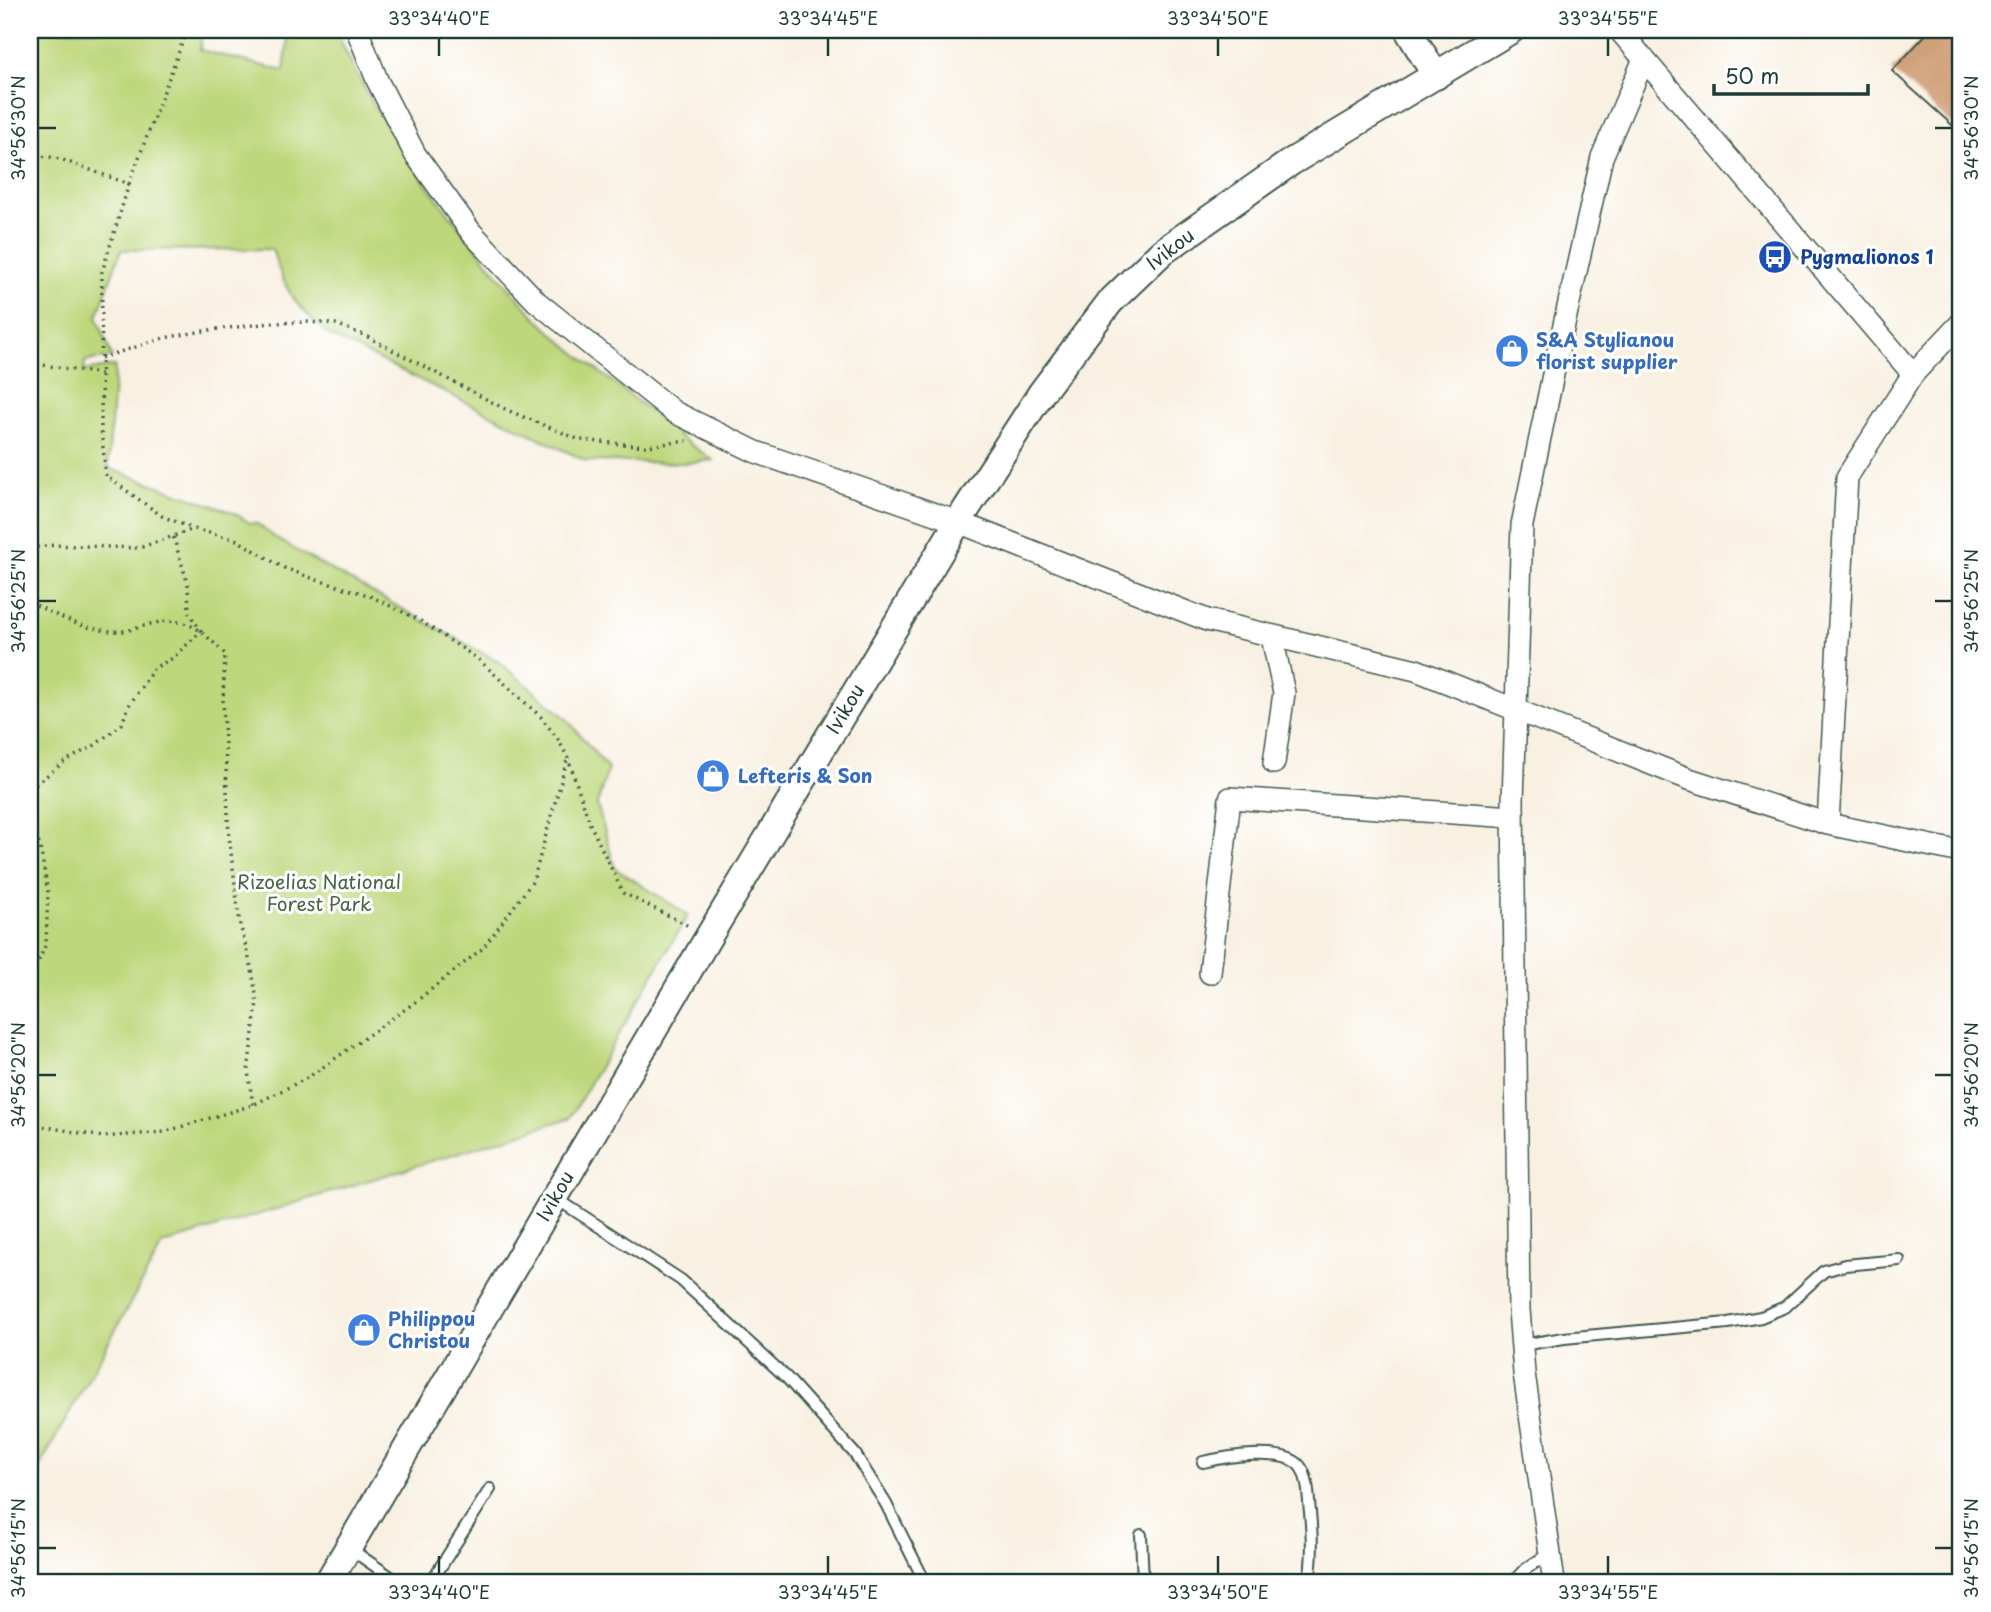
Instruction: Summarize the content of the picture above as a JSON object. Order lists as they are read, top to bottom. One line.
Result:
{"streets":{"street":["Ivikou"]},"parks":["Rizoelias National Forest Park"],"places":{"bus stop":["Pygmalionos 1"],"shop":["S&A Stylianou florist supplier","Lefteris & Son","Philippou Christou"]},"scale_bar":"50 m","coordinates":["33°34'40\"E","33°34'45\"E","33°34'50\"E","33°34'55\"E","34°56'30\"N","34°56'25\"N","34°56'20\"N","34°56'15\"N"]}
